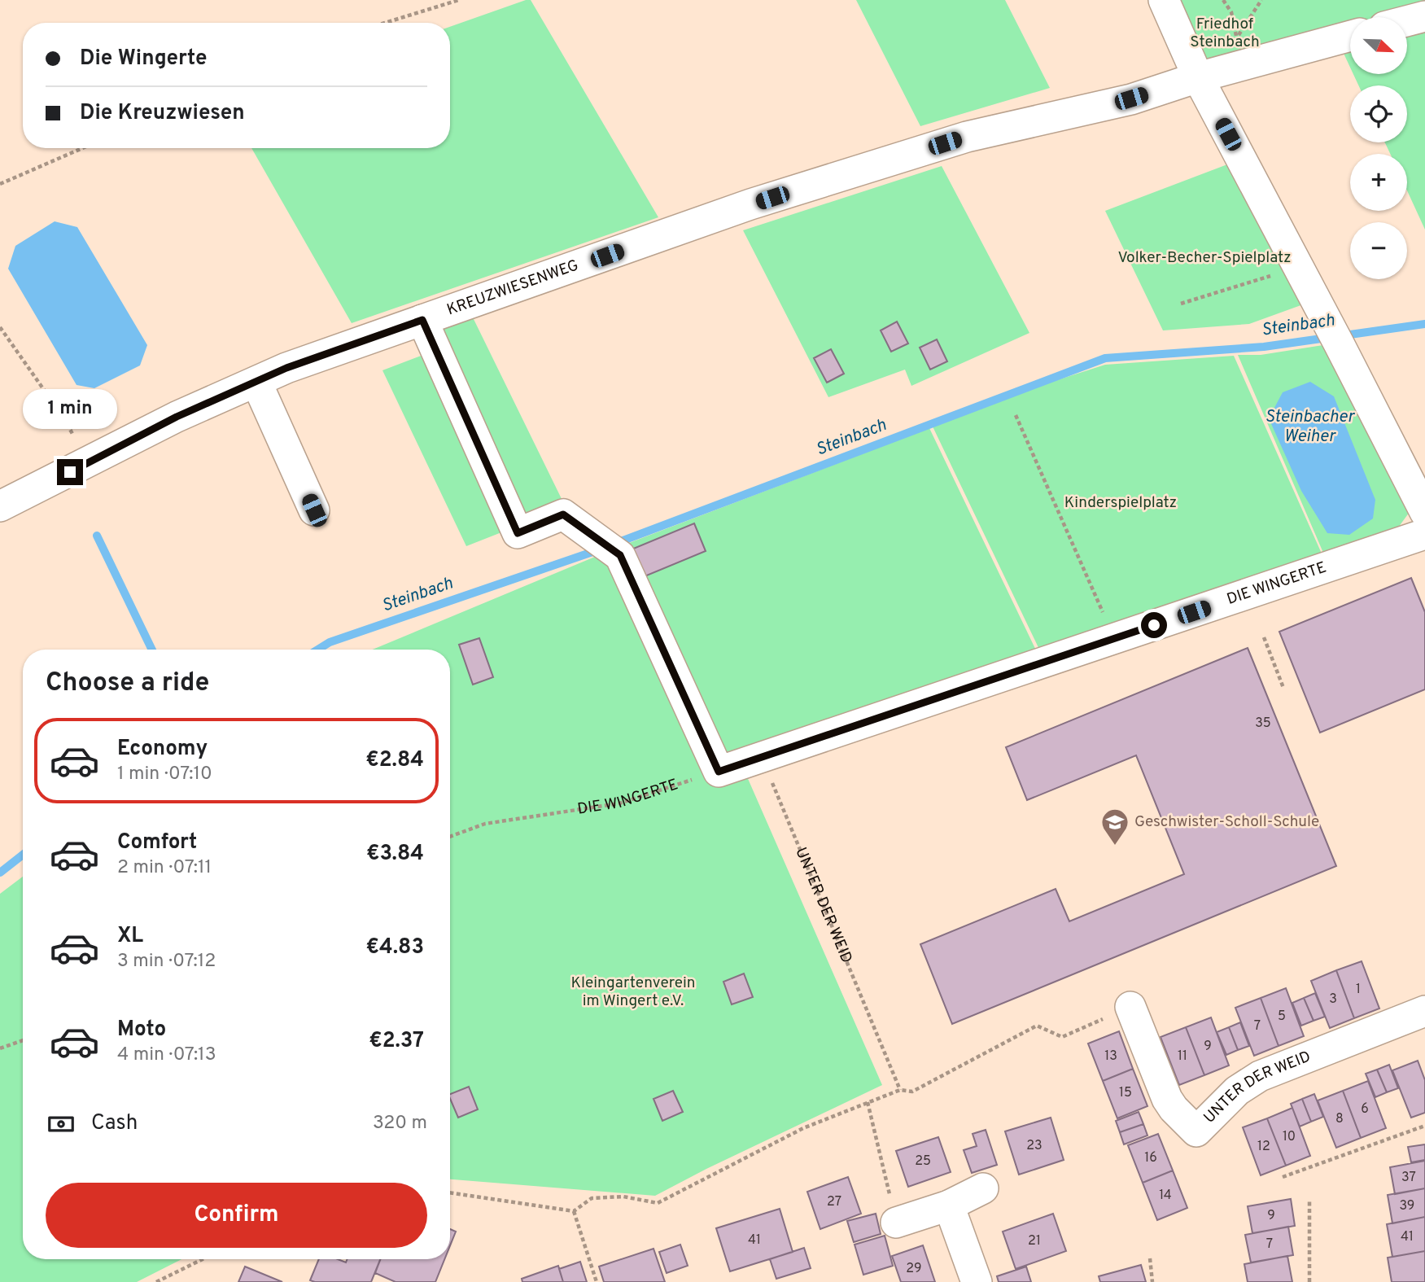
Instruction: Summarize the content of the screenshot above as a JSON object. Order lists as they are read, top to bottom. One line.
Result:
{"streets":{"street":["KREUZWIESENWEG","DIE WINGERTE","UNTER DER WEID"]},"water":["Steinbach","Steinbacher Weiher"],"parks":["Friedhof Steinbach","Volker-Becher-Spielplatz","Kinderspielplatz","Kleingartenverein im Wingert e.V."],"places":{"school or university":["Geschwister-Scholl-Schule"]},"house_numbers":["35","1","3","5","7","9","13","11","15","6","8","10","23","12","16","25","37","14","27","39","9","41","41","21","7","29"],"north":"bottom right","page":{"map_buttons":["+","−"],"banner":["Die Wingerte","Die Kreuzwiesen"],"bubble":"1 min","heading":"Choose a ride","list":[{"name":"Economy","note":"1 min · 07:10","value":"€2.84"},{"name":"Comfort","note":"2 min · 07:11","value":"€3.84"},{"name":"XL","note":"3 min · 07:12","value":"€4.83"},{"name":"Moto","note":"4 min · 07:13","value":"€2.37"}],"pay":["Cash","320 m"],"buttons":"Confirm"}}
